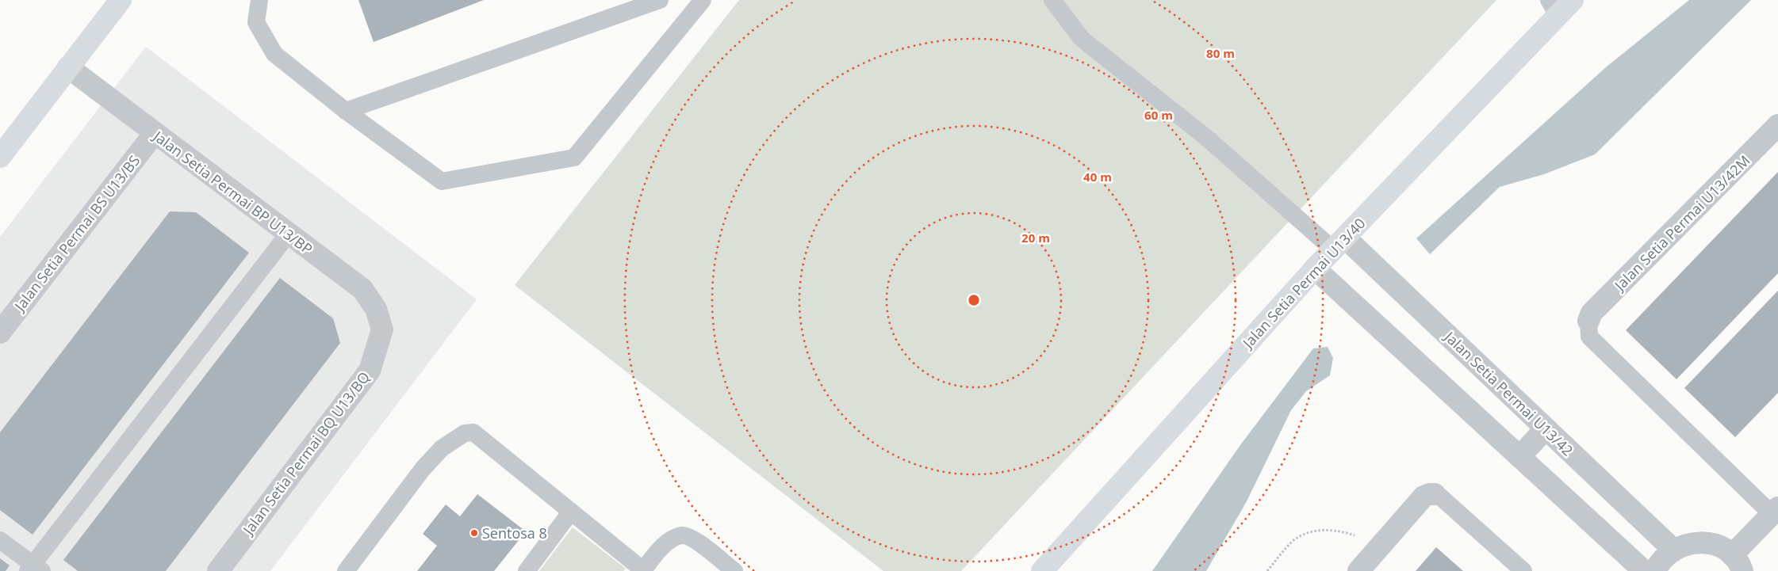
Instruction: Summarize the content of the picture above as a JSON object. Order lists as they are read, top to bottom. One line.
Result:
{"streets":{"street":["Jalan Setia Permai BP U13/BP","Jalan Setia Permai U13/42M","Jalan Setia Permai BS U13/BS","Jalan Setia Permai U13/40","Jalan Setia Permai U13/42","Jalan Setia Permai BQ U13/BQ"]},"crossings":[["Jalan Setia Permai BP U13/BP","Jalan Setia Permai BS U13/BS"],["Jalan Setia Permai BP U13/BP","Jalan Setia Permai BQ U13/BQ"],["Jalan Setia Permai U13/40","Jalan Setia Permai U13/42"]],"places":["Sentosa 8"],"rings":["80 m","60 m","40 m","20 m"]}
